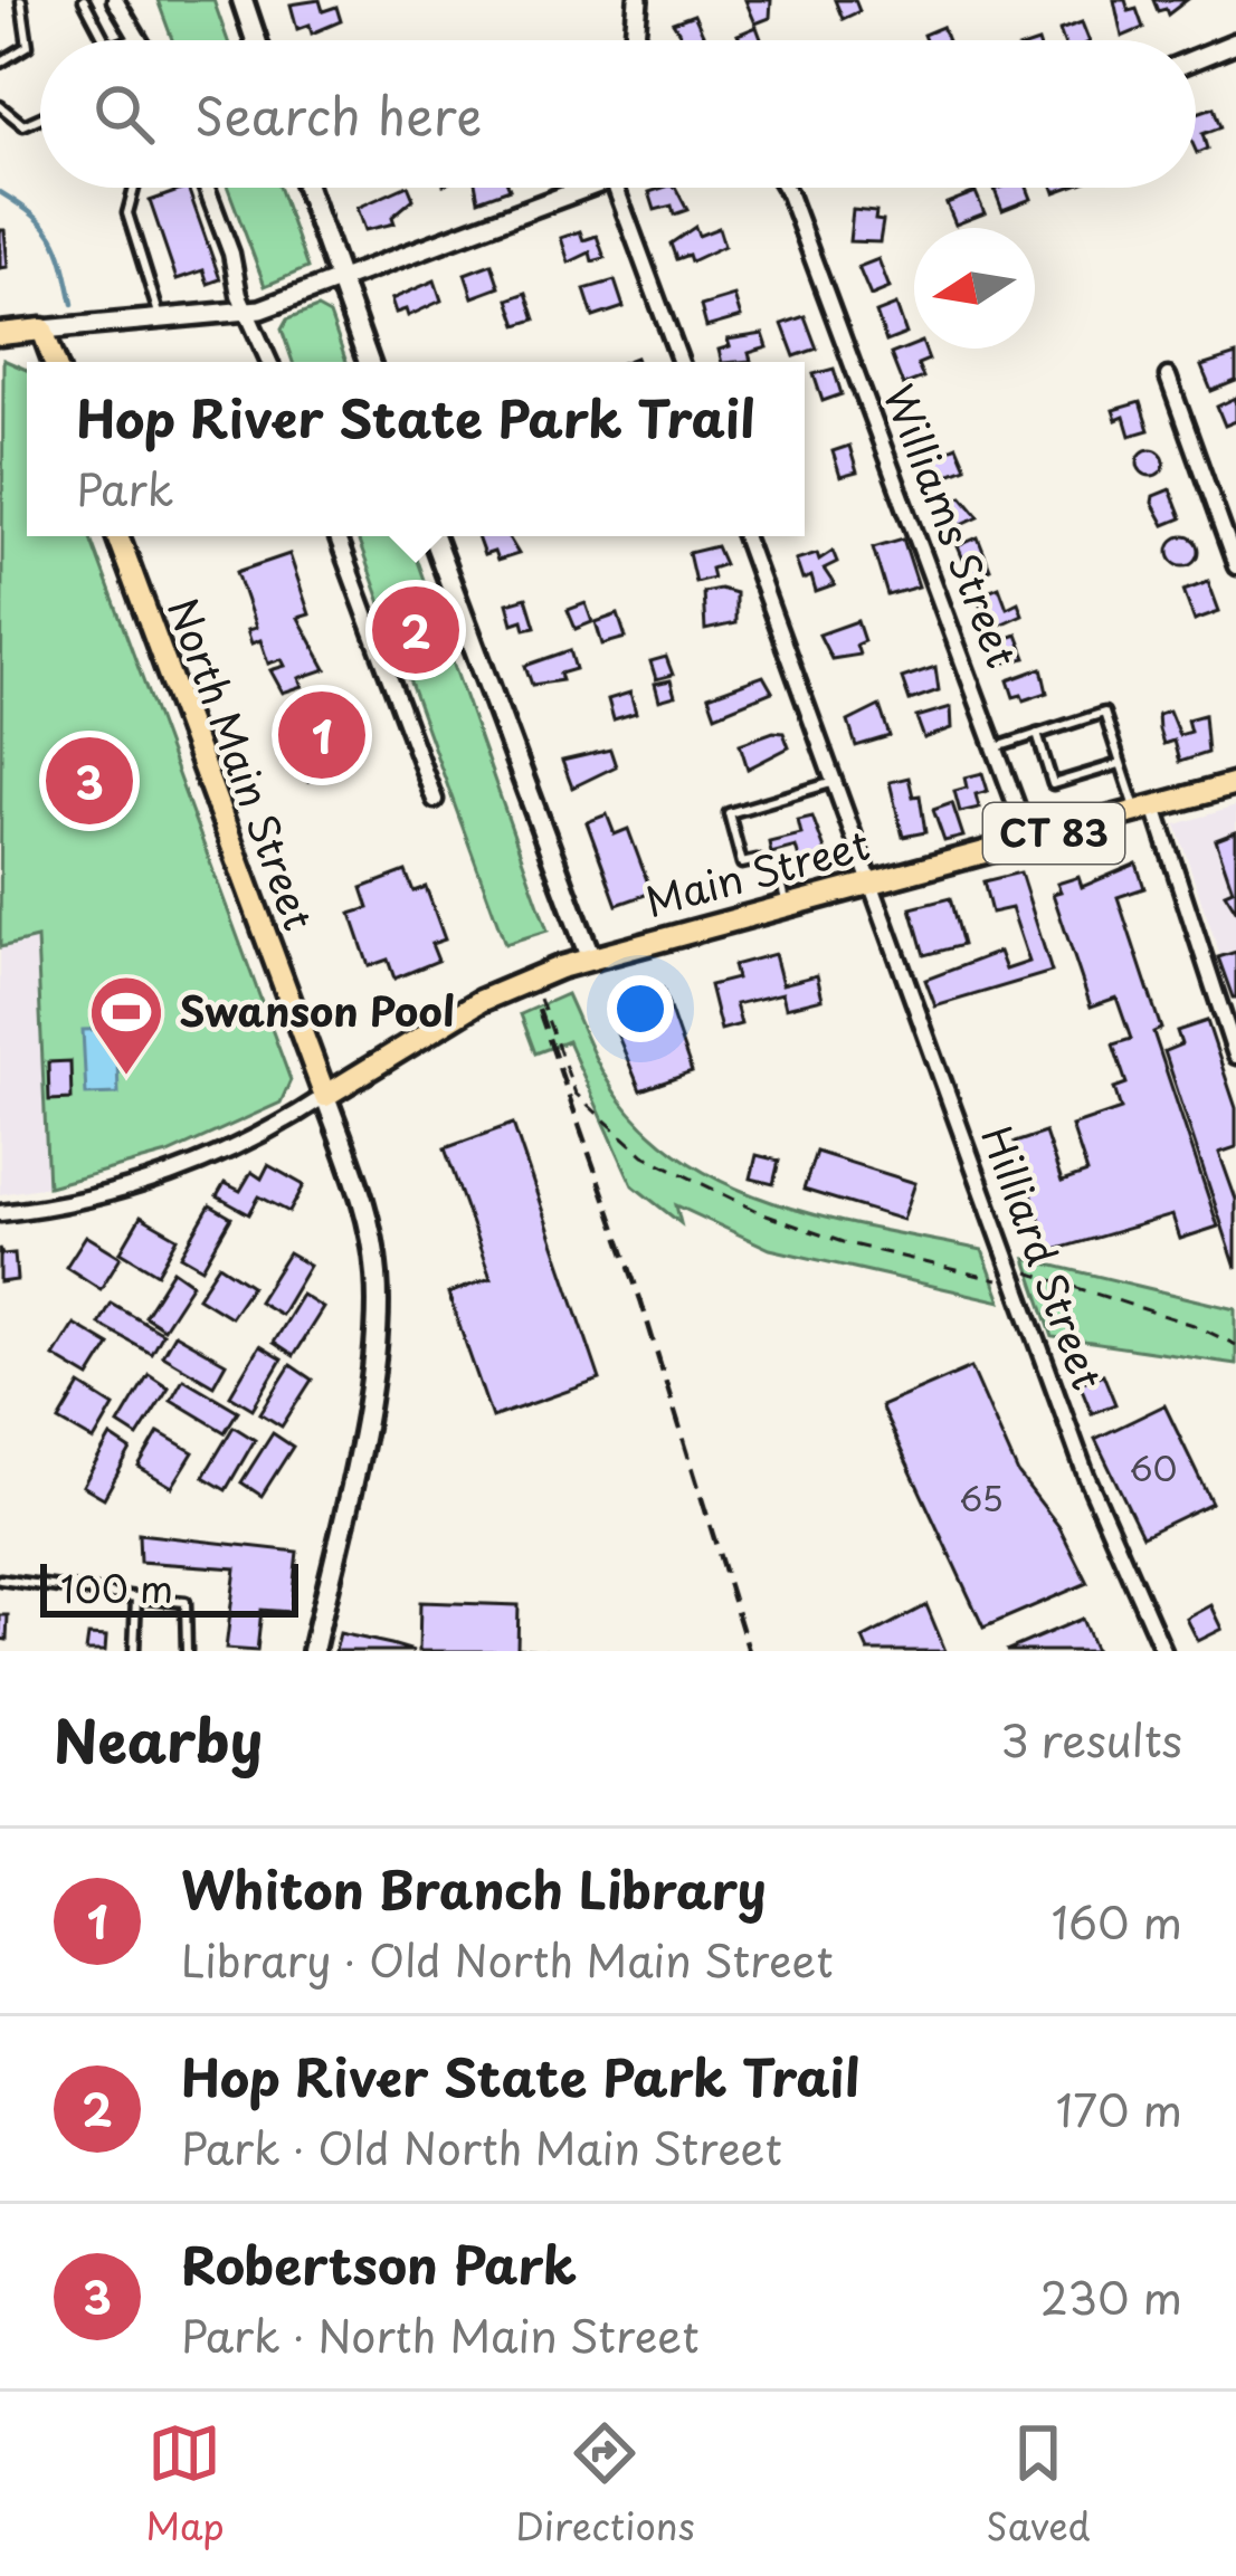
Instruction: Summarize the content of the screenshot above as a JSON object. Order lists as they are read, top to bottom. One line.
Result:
{"streets":{"main road":["North Main Street","CT 83","Main Street"],"street":["Williams Street","Hilliard Street"]},"crossings":[["Williams Street","Main Street"],["North Main Street","Main Street"],["Main Street","Hilliard Street"]],"places":{"sports":["Swanson Pool"]},"house_numbers":["60","65"],"scale_bar":"100 m","north":"left","page":{"search":"Search here","popup":["Hop River State Park Trail","Park"],"pins":["2","1","3"],"scale":"100 m","heading":["Nearby","3 results"],"list":[{"mark":"1","name":"Whiton Branch Library","note":"Library · Old North Main Street","value":"160 m"},{"mark":"2","name":"Hop River State Park Trail","note":"Park · Old North Main Street","value":"170 m"},{"mark":"3","name":"Robertson Park","note":"Park · North Main Street","value":"230 m"}],"nav":["Map","Directions","Saved"]}}
